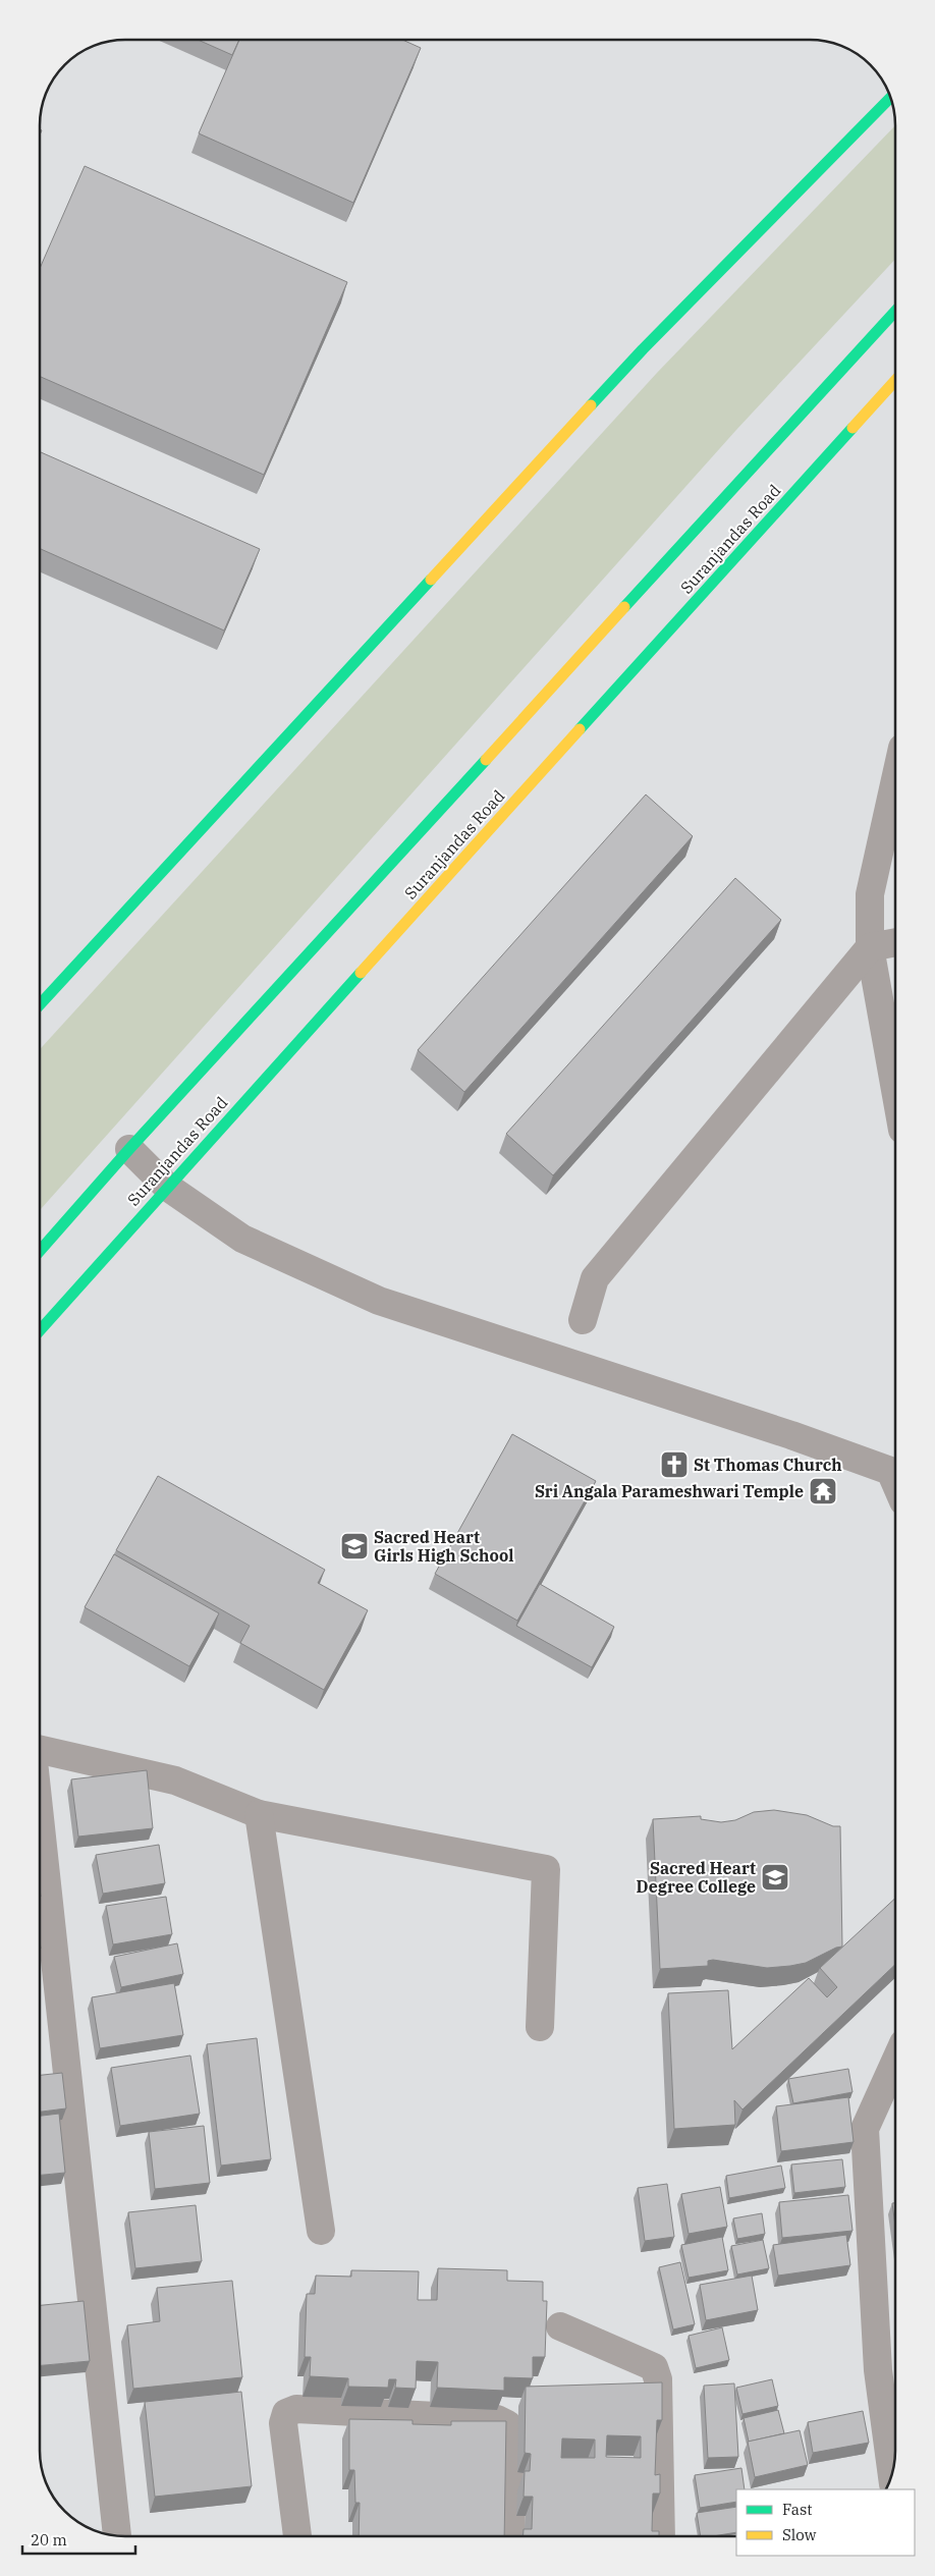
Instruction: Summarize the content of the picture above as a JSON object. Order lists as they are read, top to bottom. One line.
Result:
{"streets":{"main road":["Suranjandas Road"]},"places":{"church":["St Thomas Church"],"temple":["Sri Angala Parameshwari Temple"],"school or university":["Sacred Heart Girls High School","Sacred Heart Degree College"]},"legend":["Fast","Slow"],"scale_bar":"20 m"}
